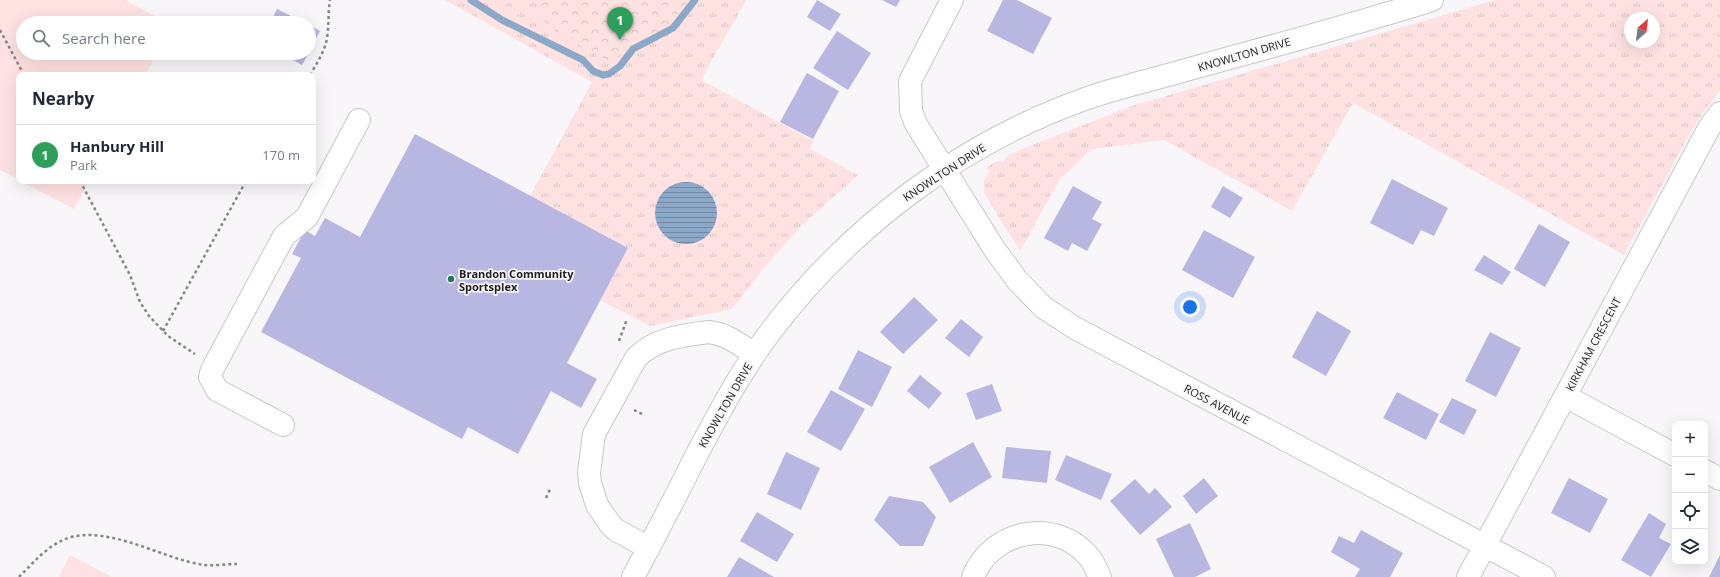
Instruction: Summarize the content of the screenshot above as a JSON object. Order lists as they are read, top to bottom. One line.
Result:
{"streets":{"street":["KNOWLTON DRIVE","KIRKHAM CRESCENT","ROSS AVENUE"]},"crossings":[["KNOWLTON DRIVE","ROSS AVENUE"],["KIRKHAM CRESCENT","ROSS AVENUE"]],"places":["Brandon Community Sportsplex"],"north":"top right","page":{"pins":"1","search":"Search here","heading":"Nearby","list":[{"mark":"1","name":"Hanbury Hill","note":"Park","value":"170 m"}],"map_buttons":["+","−"]}}
